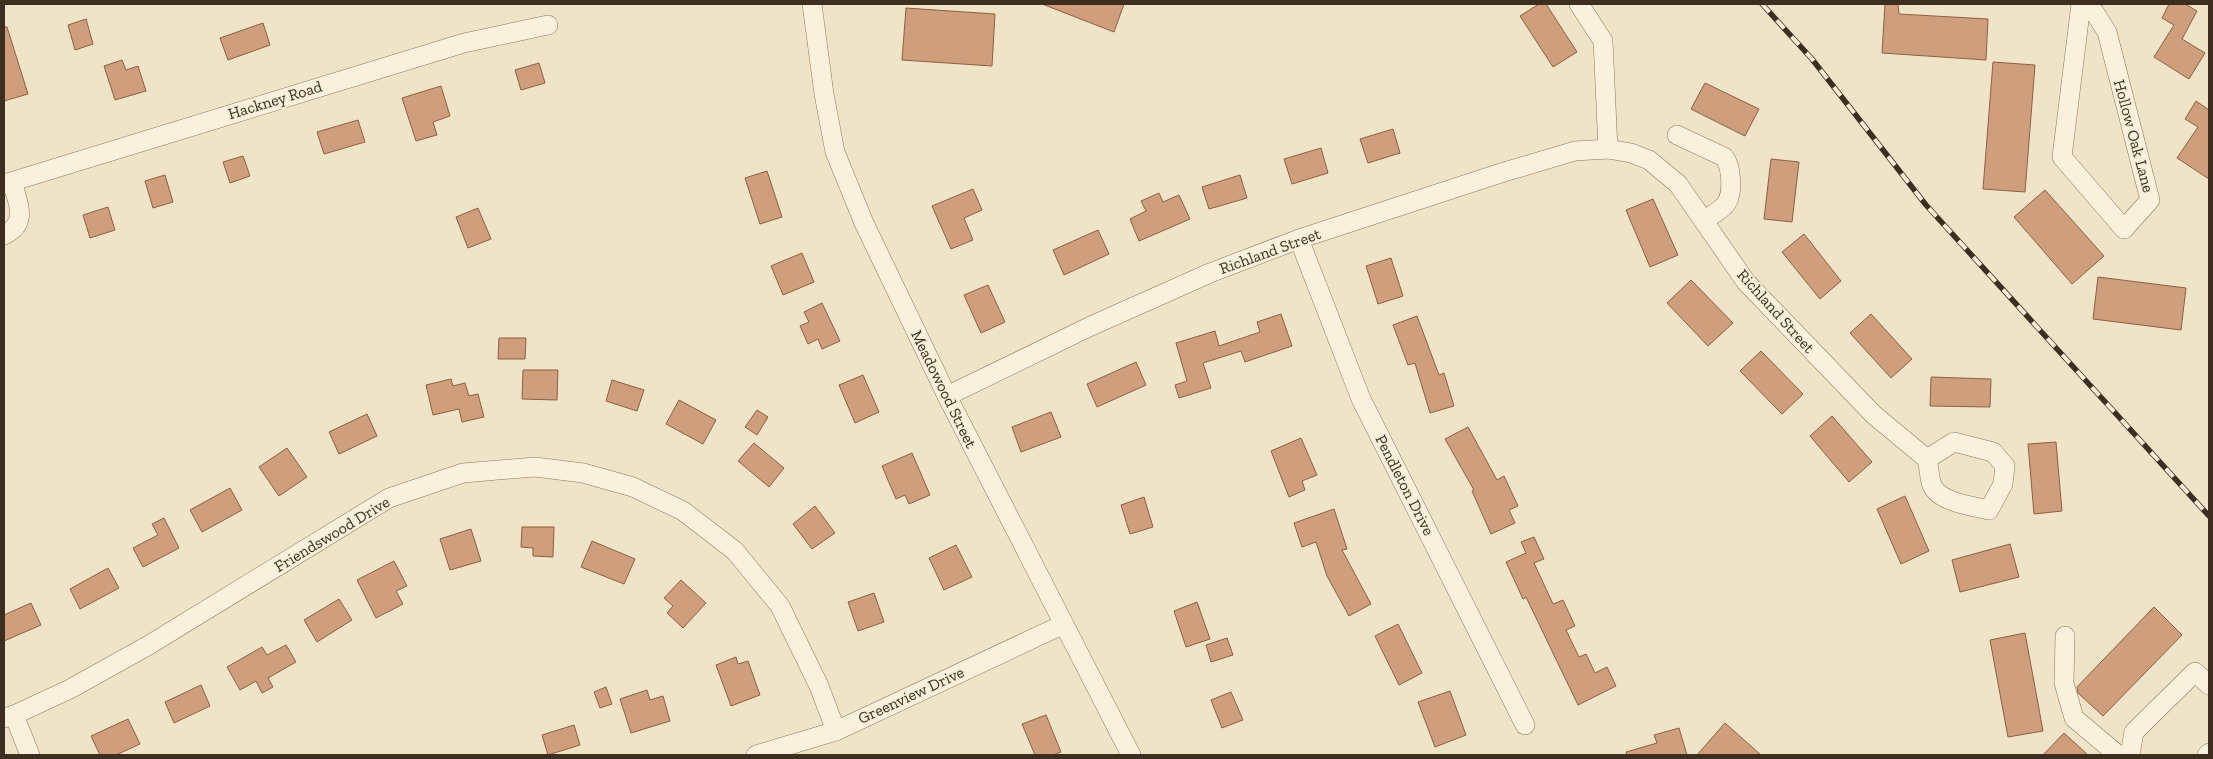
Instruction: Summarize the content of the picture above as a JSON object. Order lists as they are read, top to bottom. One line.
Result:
{"streets":{"street":["Hackney Road","Hollow Oak Lane","Richland Street","Meadowood Street","Pendleton Drive","Friendswood Drive","Greenview Drive"]},"crossings":[["Richland Street","Meadowood Street"],["Richland Street","Pendleton Drive"],["Meadowood Street","Greenview Drive"],["Friendswood Drive","Greenview Drive"]]}
